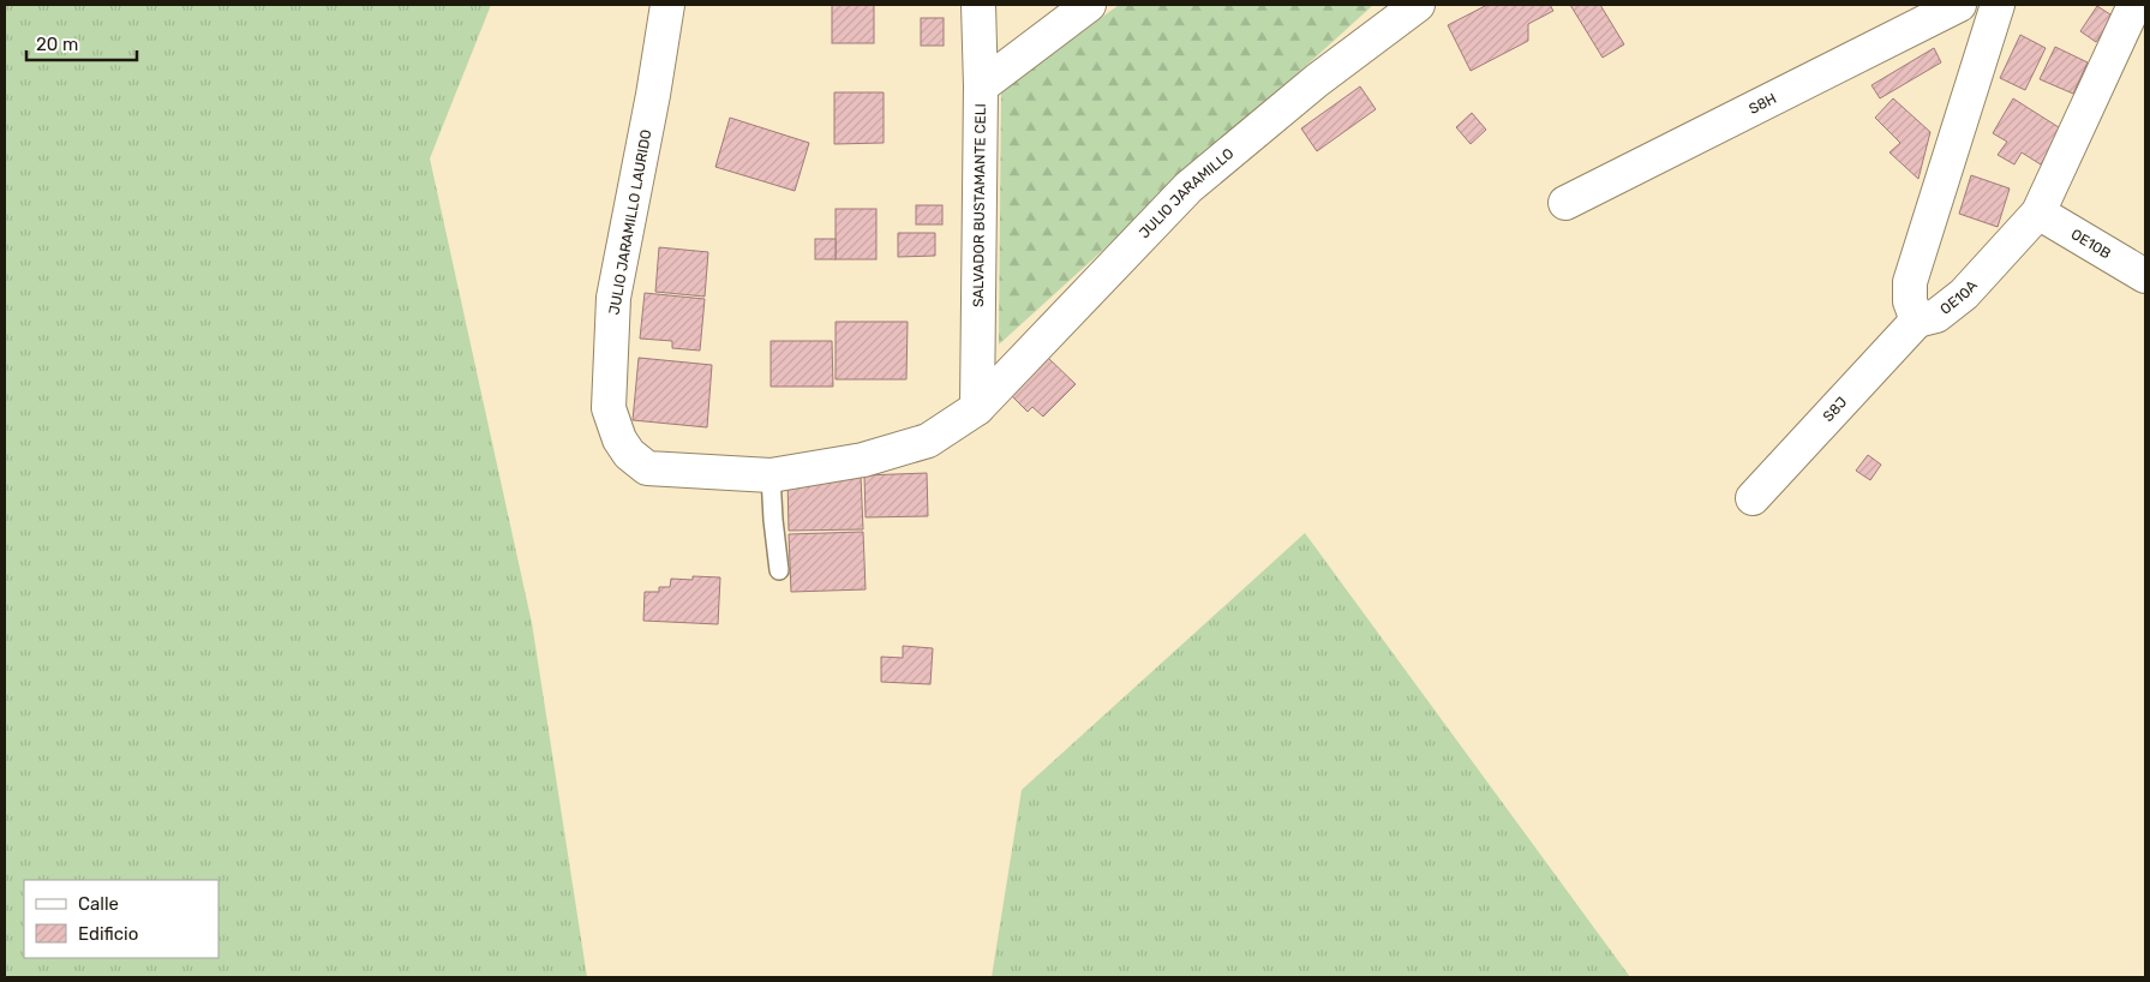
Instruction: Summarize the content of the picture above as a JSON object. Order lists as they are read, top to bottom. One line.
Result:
{"streets":{"street":["S8H","JULIO JARAMILLO","SALVADOR BUSTAMANTE CELI","JULIO JARAMILLO LAURIDO","OE10B","OE10A","S8J"]},"crossings":[["JULIO JARAMILLO","SALVADOR BUSTAMANTE CELI"],["JULIO JARAMILLO","JULIO JARAMILLO LAURIDO"],["OE10B","OE10A"],["OE10A","S8J"]],"legend":["Calle","Edificio"],"scale_bar":"20 m"}
